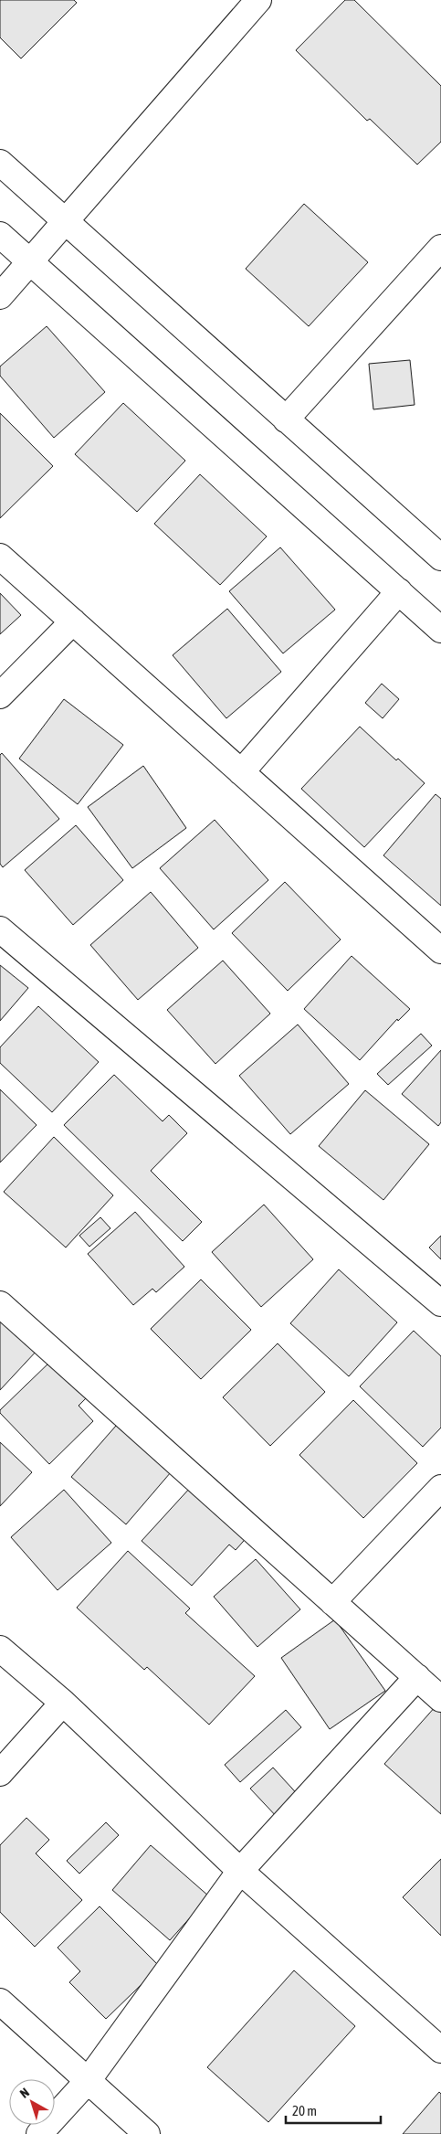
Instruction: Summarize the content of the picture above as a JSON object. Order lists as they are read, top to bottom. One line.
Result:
{"scale_bar":"20 m","north":"top left"}
